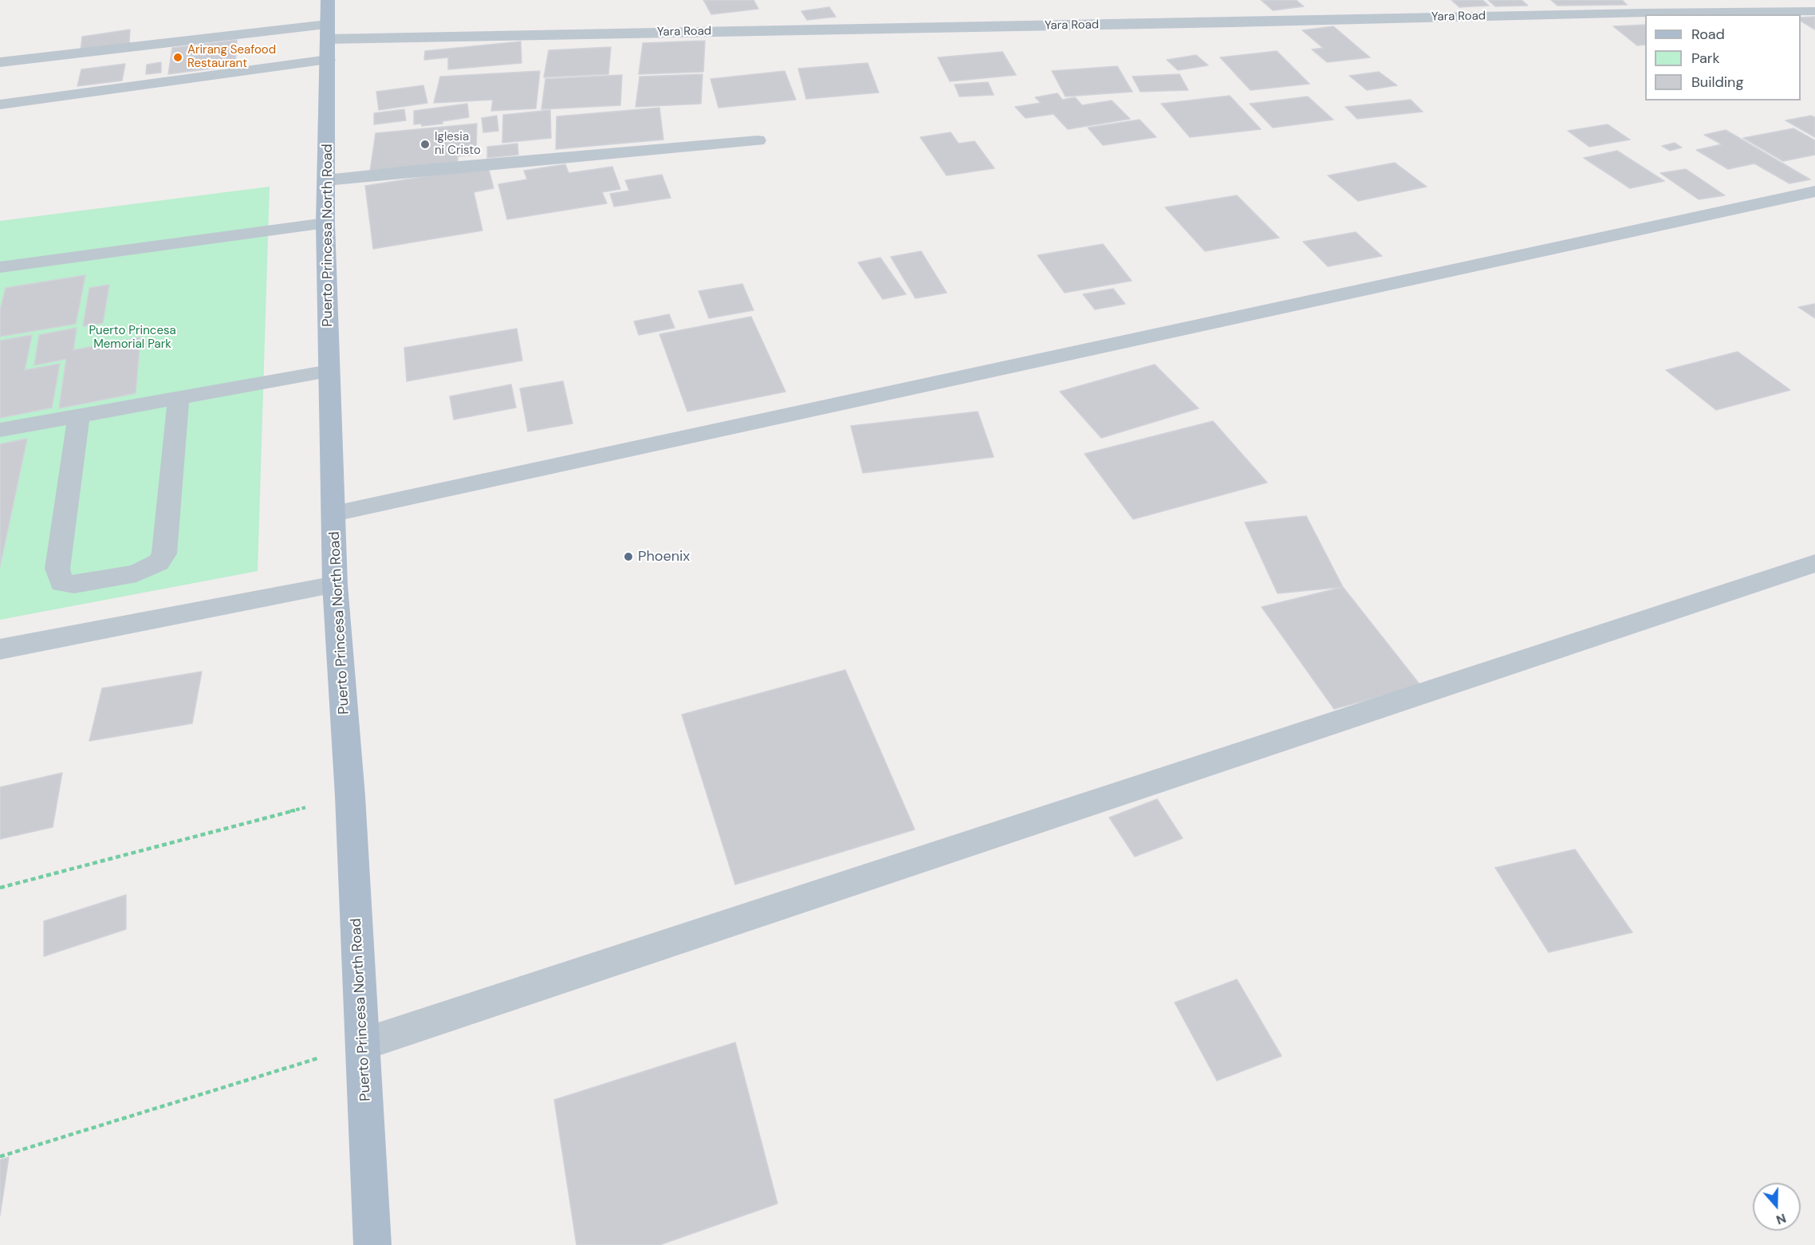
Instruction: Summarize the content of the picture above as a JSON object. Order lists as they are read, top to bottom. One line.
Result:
{"streets":{"main road":["Puerto Princesa North Road"],"street":["Yara Road"]},"crossings":[["Yara Road","Puerto Princesa North Road"]],"parks":["Puerto Princesa Memorial Park"],"places":["Arirang Seafood Restaurant","Iglesia ni Cristo","Phoenix"],"legend":["Road","Park","Building"],"north":"bottom"}
